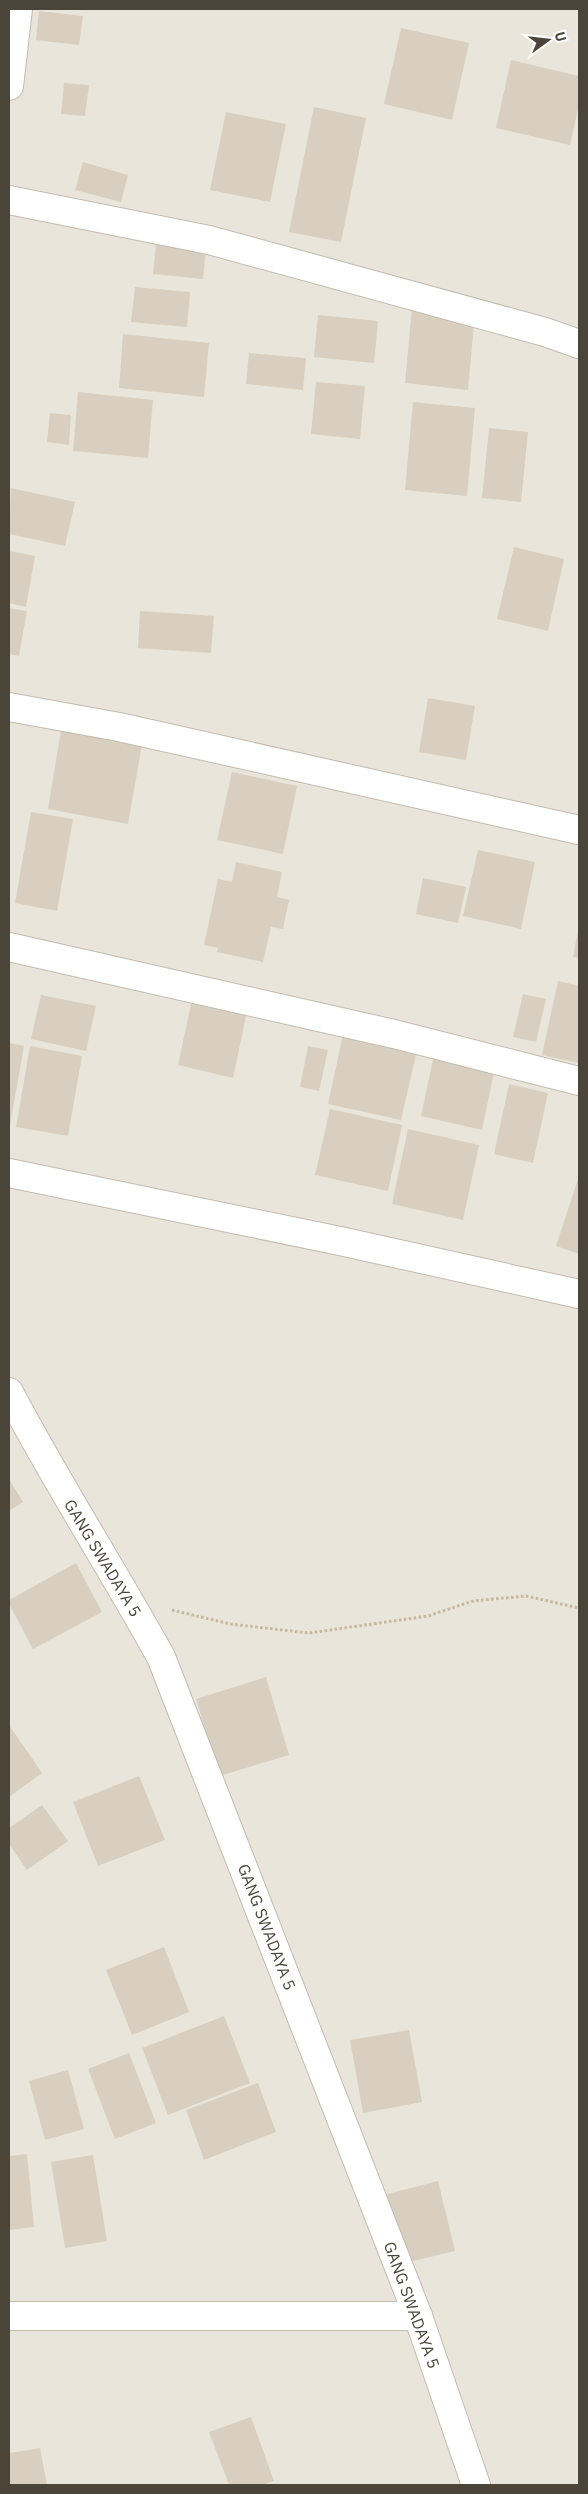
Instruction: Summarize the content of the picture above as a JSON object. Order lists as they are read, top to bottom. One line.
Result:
{"streets":{"street":["GANG SWADAYA 5"]},"north":"right"}
